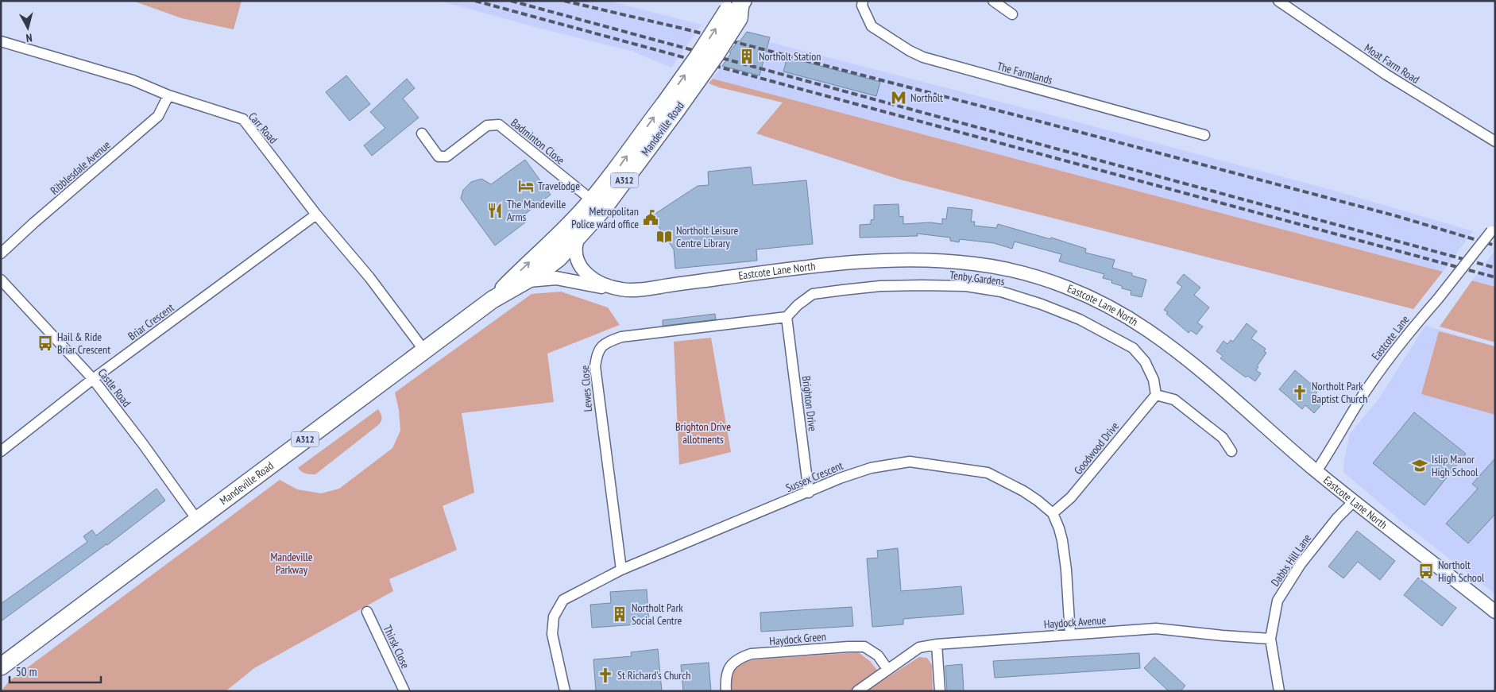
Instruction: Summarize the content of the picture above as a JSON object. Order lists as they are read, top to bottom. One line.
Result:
{"streets":{"main road":["Mandeville Road","A312"],"street":["Moat Farm Road","The Farmlands","Carr Road","Badminton Close","Ribblesdale Avenue","Eastcote Lane North","Tenby Gardens","Briar Crescent","Eastcote Lane","Castle Road","Lewes Close","Brighton Drive","Goodwood Drive","Sussex Crescent","Dabbs Hill Lane","Haydock Avenue","Haydock Green","Thirsk Close"]},"crossings":[["Carr Road","Mandeville Road"],["Carr Road","Ribblesdale Avenue"],["Carr Road","Briar Crescent"],["Mandeville Road","Badminton Close"],["Mandeville Road","Eastcote Lane North"],["Mandeville Road","Castle Road"],["Eastcote Lane North","Eastcote Lane"],["Eastcote Lane North","Dabbs Hill Lane"],["Tenby Gardens","Lewes Close"],["Tenby Gardens","Brighton Drive"],["Tenby Gardens","Goodwood Drive"],["Briar Crescent","Castle Road"],["Lewes Close","Brighton Drive"],["Lewes Close","Sussex Crescent"],["Brighton Drive","Sussex Crescent"],["Goodwood Drive","Sussex Crescent"],["Sussex Crescent","Haydock Avenue"],["Dabbs Hill Lane","Haydock Avenue"],["Haydock Avenue","Haydock Green"]],"parks":["Brighton Drive allotments","Mandeville Parkway"],"places":{"building":["Northolt Station","Northolt Park Social Centre"],"metro station":["Northolt"],"hotel":["Travelodge"],"restaurant":["The Mandeville Arms"],"public building":["Metropolitan Police ward office"],"library":["Northolt Leisure Centre Library"],"bus stop":["Hail & Ride Briar Crescent","Northolt High School"],"church":["Northolt Park Baptist Church","St Richard's Church"],"school or university":["Islip Manor High School"]},"scale_bar":"50 m","north":"bottom"}
